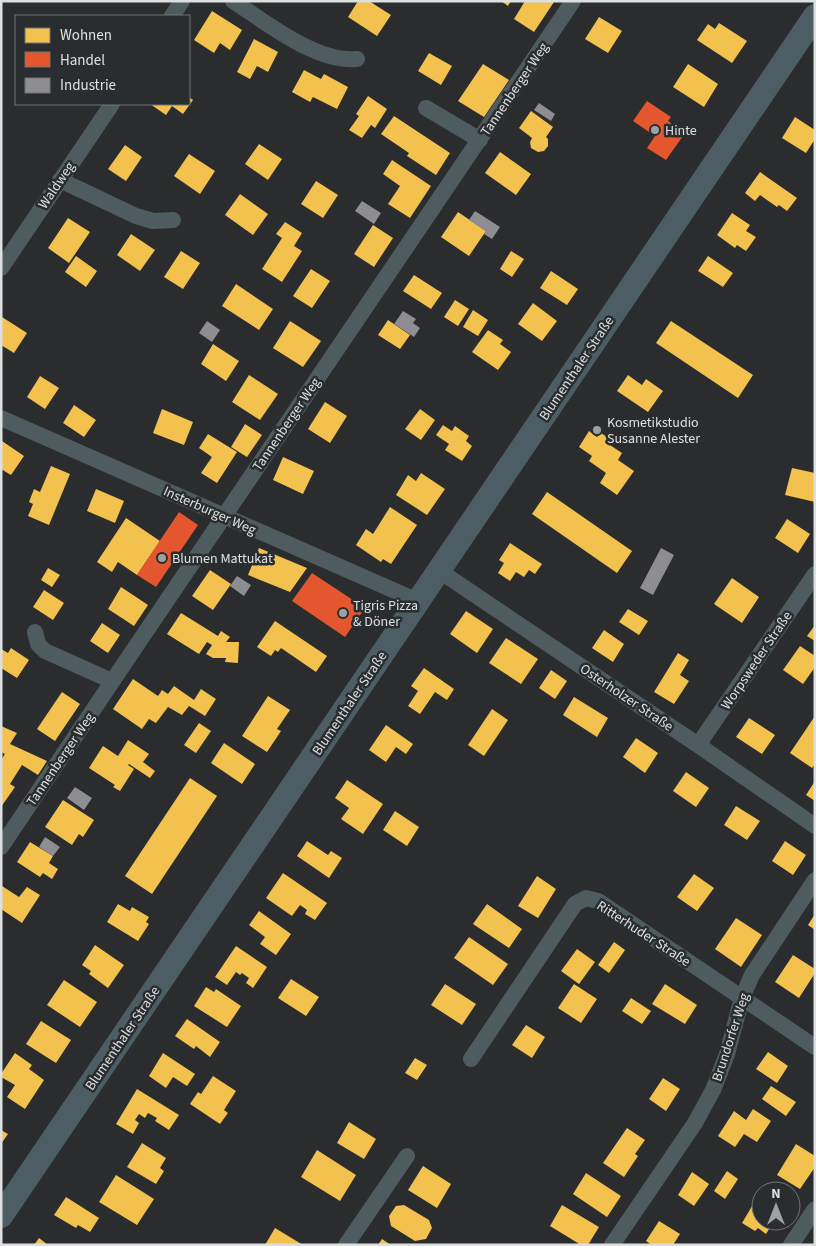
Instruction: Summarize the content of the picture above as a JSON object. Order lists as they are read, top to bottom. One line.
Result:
{"streets":{"main road":["Blumenthaler Straße"],"street":["Tannenberger Weg","Waldweg","Insterburger Weg","Worpsweder Straße","Osterholzer Straße","Ritterhuder Straße","Brundorfer Weg"]},"crossings":[["Tannenberger Weg","Insterburger Weg"],["Blumenthaler Straße","Insterburger Weg"],["Blumenthaler Straße","Osterholzer Straße"],["Worpsweder Straße","Osterholzer Straße"],["Ritterhuder Straße","Brundorfer Weg"]],"places":["Hinte","Kosmetikstudio Susanne Alester","Blumen Mattukat","Tigris Pizza & Döner"],"legend":["Wohnen","Handel","Industrie"],"north":"top"}
